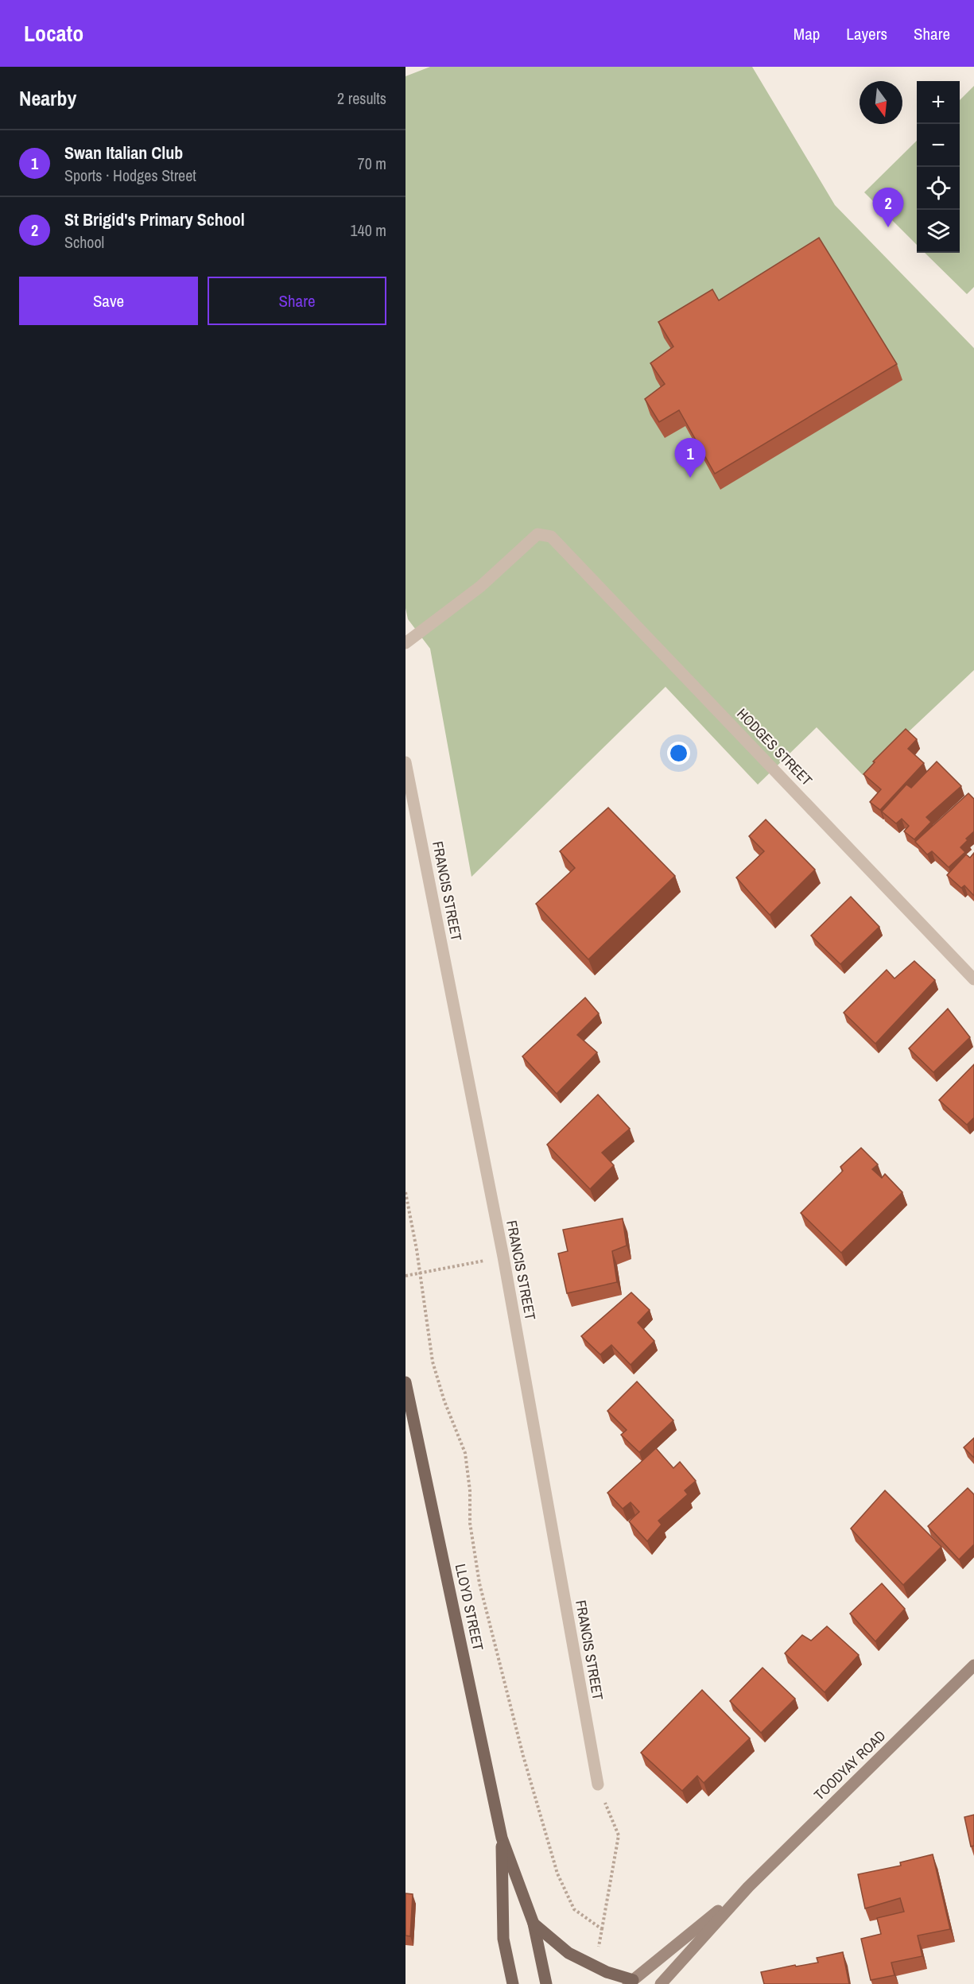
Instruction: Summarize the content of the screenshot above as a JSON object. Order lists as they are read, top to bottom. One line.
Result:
{"streets":{"main road":["LLOYD STREET","TOODYAY ROAD"],"street":["HODGES STREET","FRANCIS STREET"]},"north":"bottom","page":{"header":"Locato","nav":["Map","Layers","Share"],"heading":["Nearby","2 results"],"map_buttons":["+","−"],"list":[{"mark":"1","name":"Swan Italian Club","note":"Sports · Hodges Street","value":"70 m"},{"mark":"2","name":"St Brigid's Primary School","note":"School","value":"140 m"}],"pins":["2","1"],"buttons":["Save","Share"]}}
